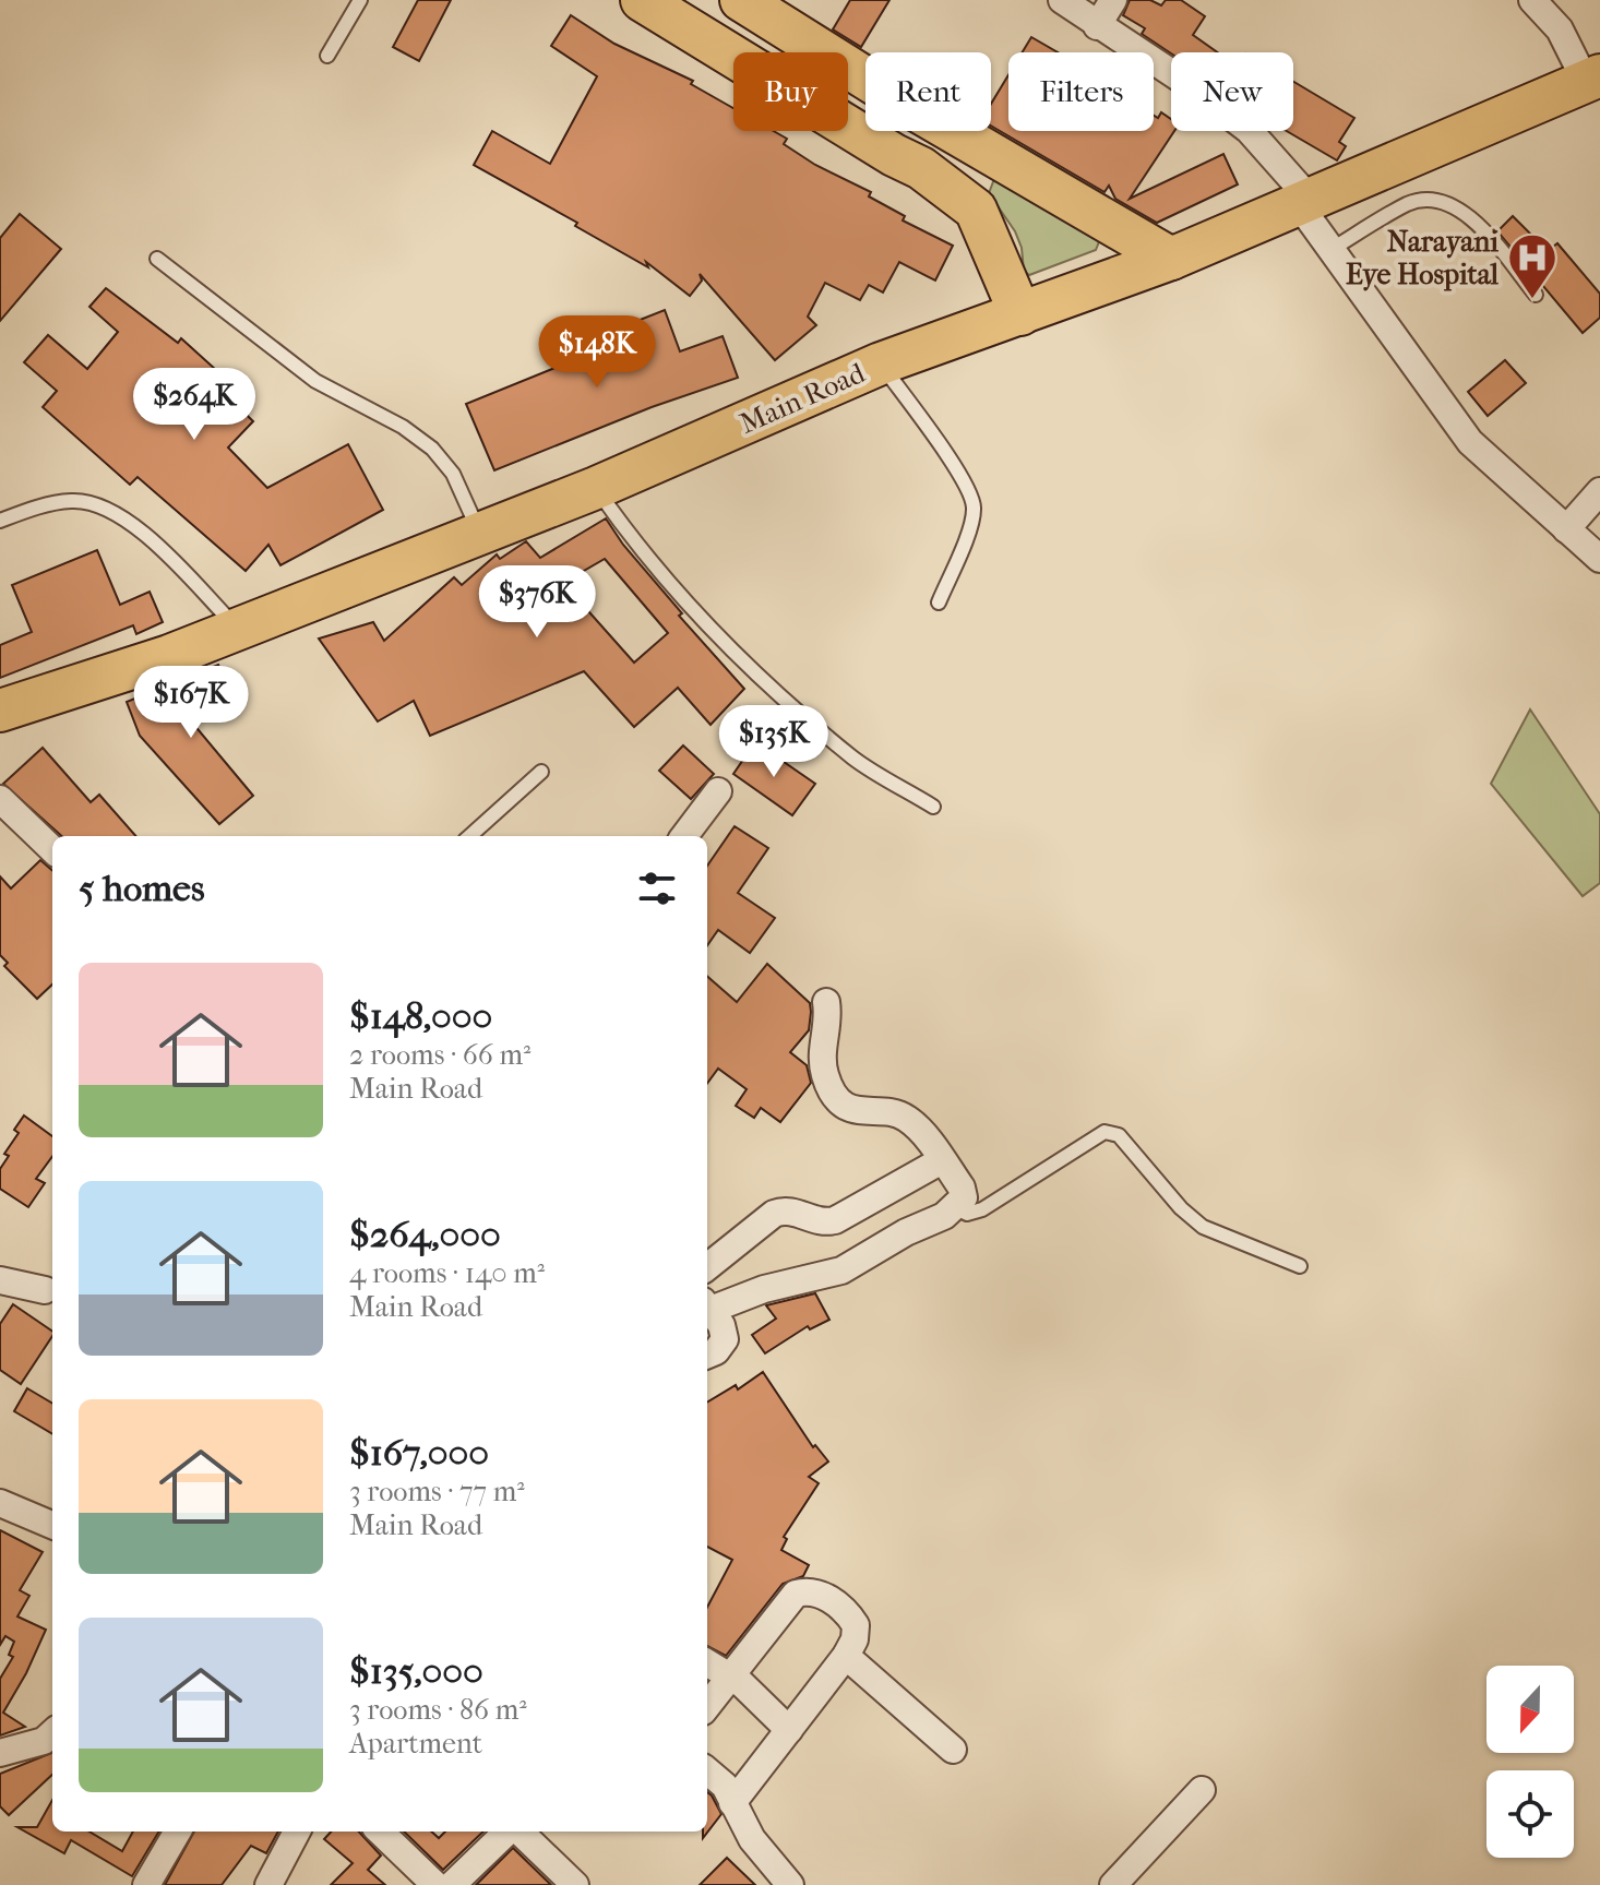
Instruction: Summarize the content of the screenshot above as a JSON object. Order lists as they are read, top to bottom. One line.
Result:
{"streets":{"main road":["Main Road"]},"places":{"hospital":["Narayani Eye Hospital"]},"north":"bottom","page":{"chip":["Buy","Rent","Filters","New"],"price":["$148K","$264K","$376K","$167K","$135K"],"heading":"5 homes","list":[{"name":"$148,000","note":"2 rooms · 66 m² · Main Road"},{"name":"$264,000","note":"4 rooms · 140 m² · Main Road"},{"name":"$167,000","note":"3 rooms · 77 m² · Main Road"},{"name":"$135,000","note":"3 rooms · 86 m² · Apartment"}]}}
